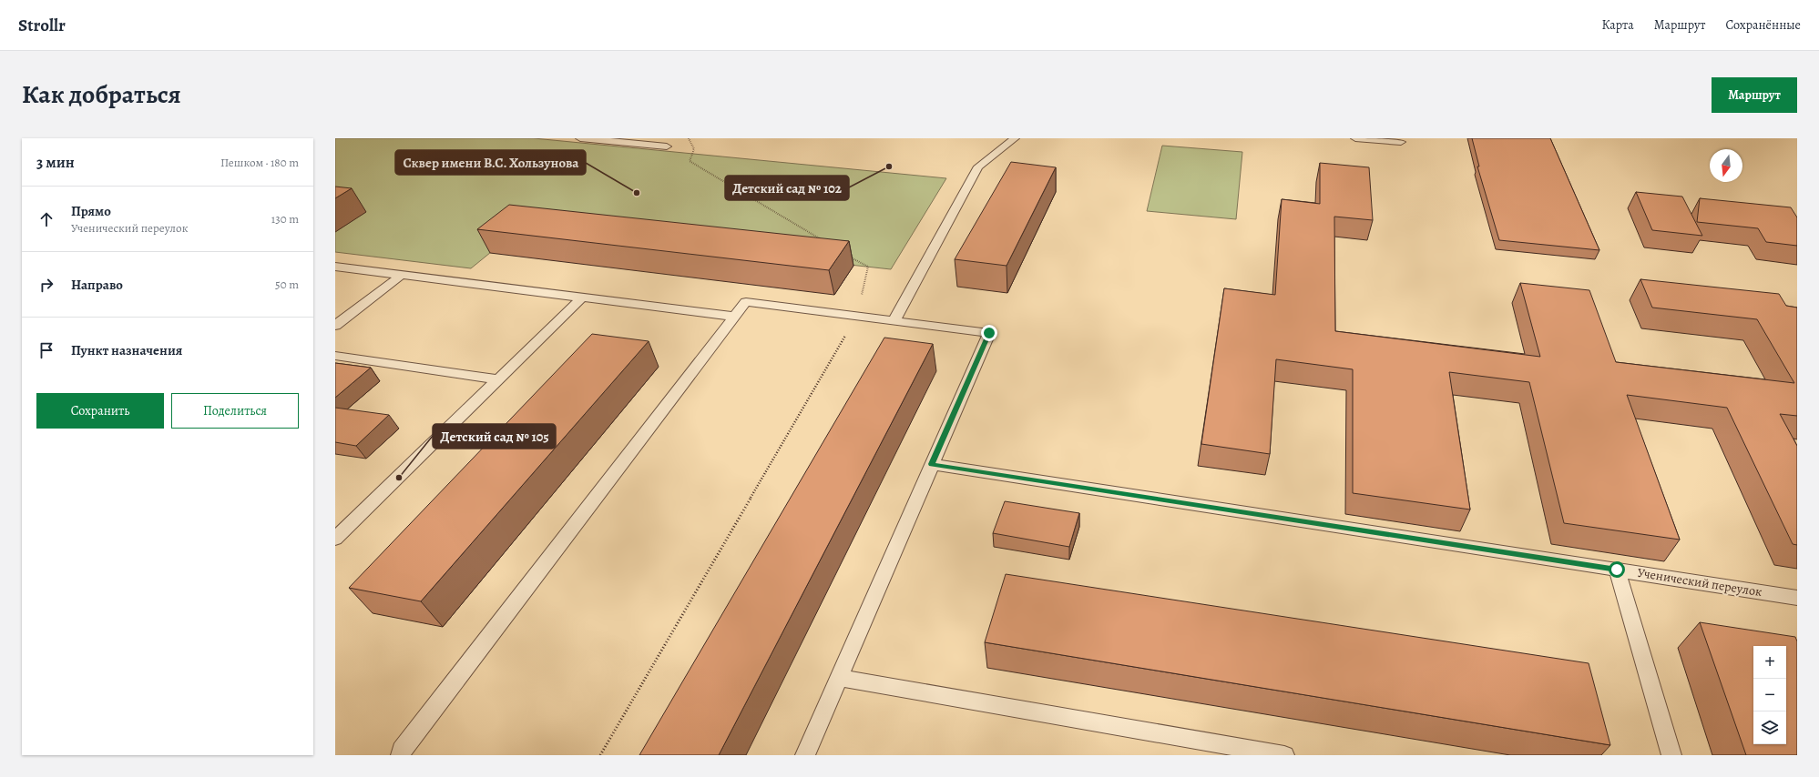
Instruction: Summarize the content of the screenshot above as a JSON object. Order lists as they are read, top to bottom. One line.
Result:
{"streets":{"lane":["Ученический переулок"]},"places":["Детский сад № 102","Сквер имени В.С. Хользунова","Детский сад № 105"],"north":"bottom","page":{"header":"Strollr","nav":["Карта","Маршрут","Сохранённые"],"title":"Как добраться","buttons":["Маршрут",["Сохранить","Поделиться"]],"heading":["3 мин","Пешком · 180 m"],"list":[["Прямо","Ученический переулок","130 m"],["Направо","50 m"],"Пункт назначения"],"map_buttons":["+","−"]}}
